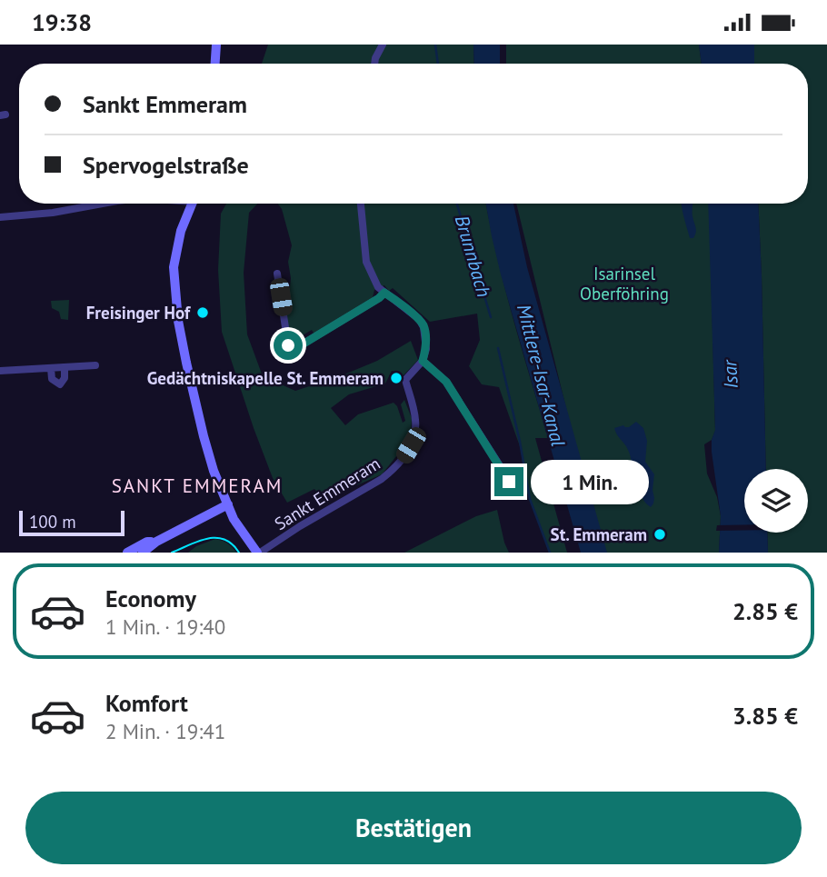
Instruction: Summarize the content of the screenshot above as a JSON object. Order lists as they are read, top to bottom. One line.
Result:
{"streets":{"street":["Sankt Emmeram"]},"districts":["SANKT EMMERAM"],"water":["Brunnbach","Isar","Mittlere-Isar-Kanal"],"parks":["Isarinsel Oberföhring"],"places":["Freisinger Hof","Gedächtniskapelle St. Emmeram","St. Emmeram"],"scale_bar":"100 m","page":{"status":"19:38","banner":["Sankt Emmeram","Spervogelstraße"],"bubble":"1 Min.","scale":"100 m","list":[{"name":"Economy","note":"1 Min. · 19:40","value":"2.85 €"},{"name":"Komfort","note":"2 Min. · 19:41","value":"3.85 €"}],"buttons":"Bestätigen"}}
